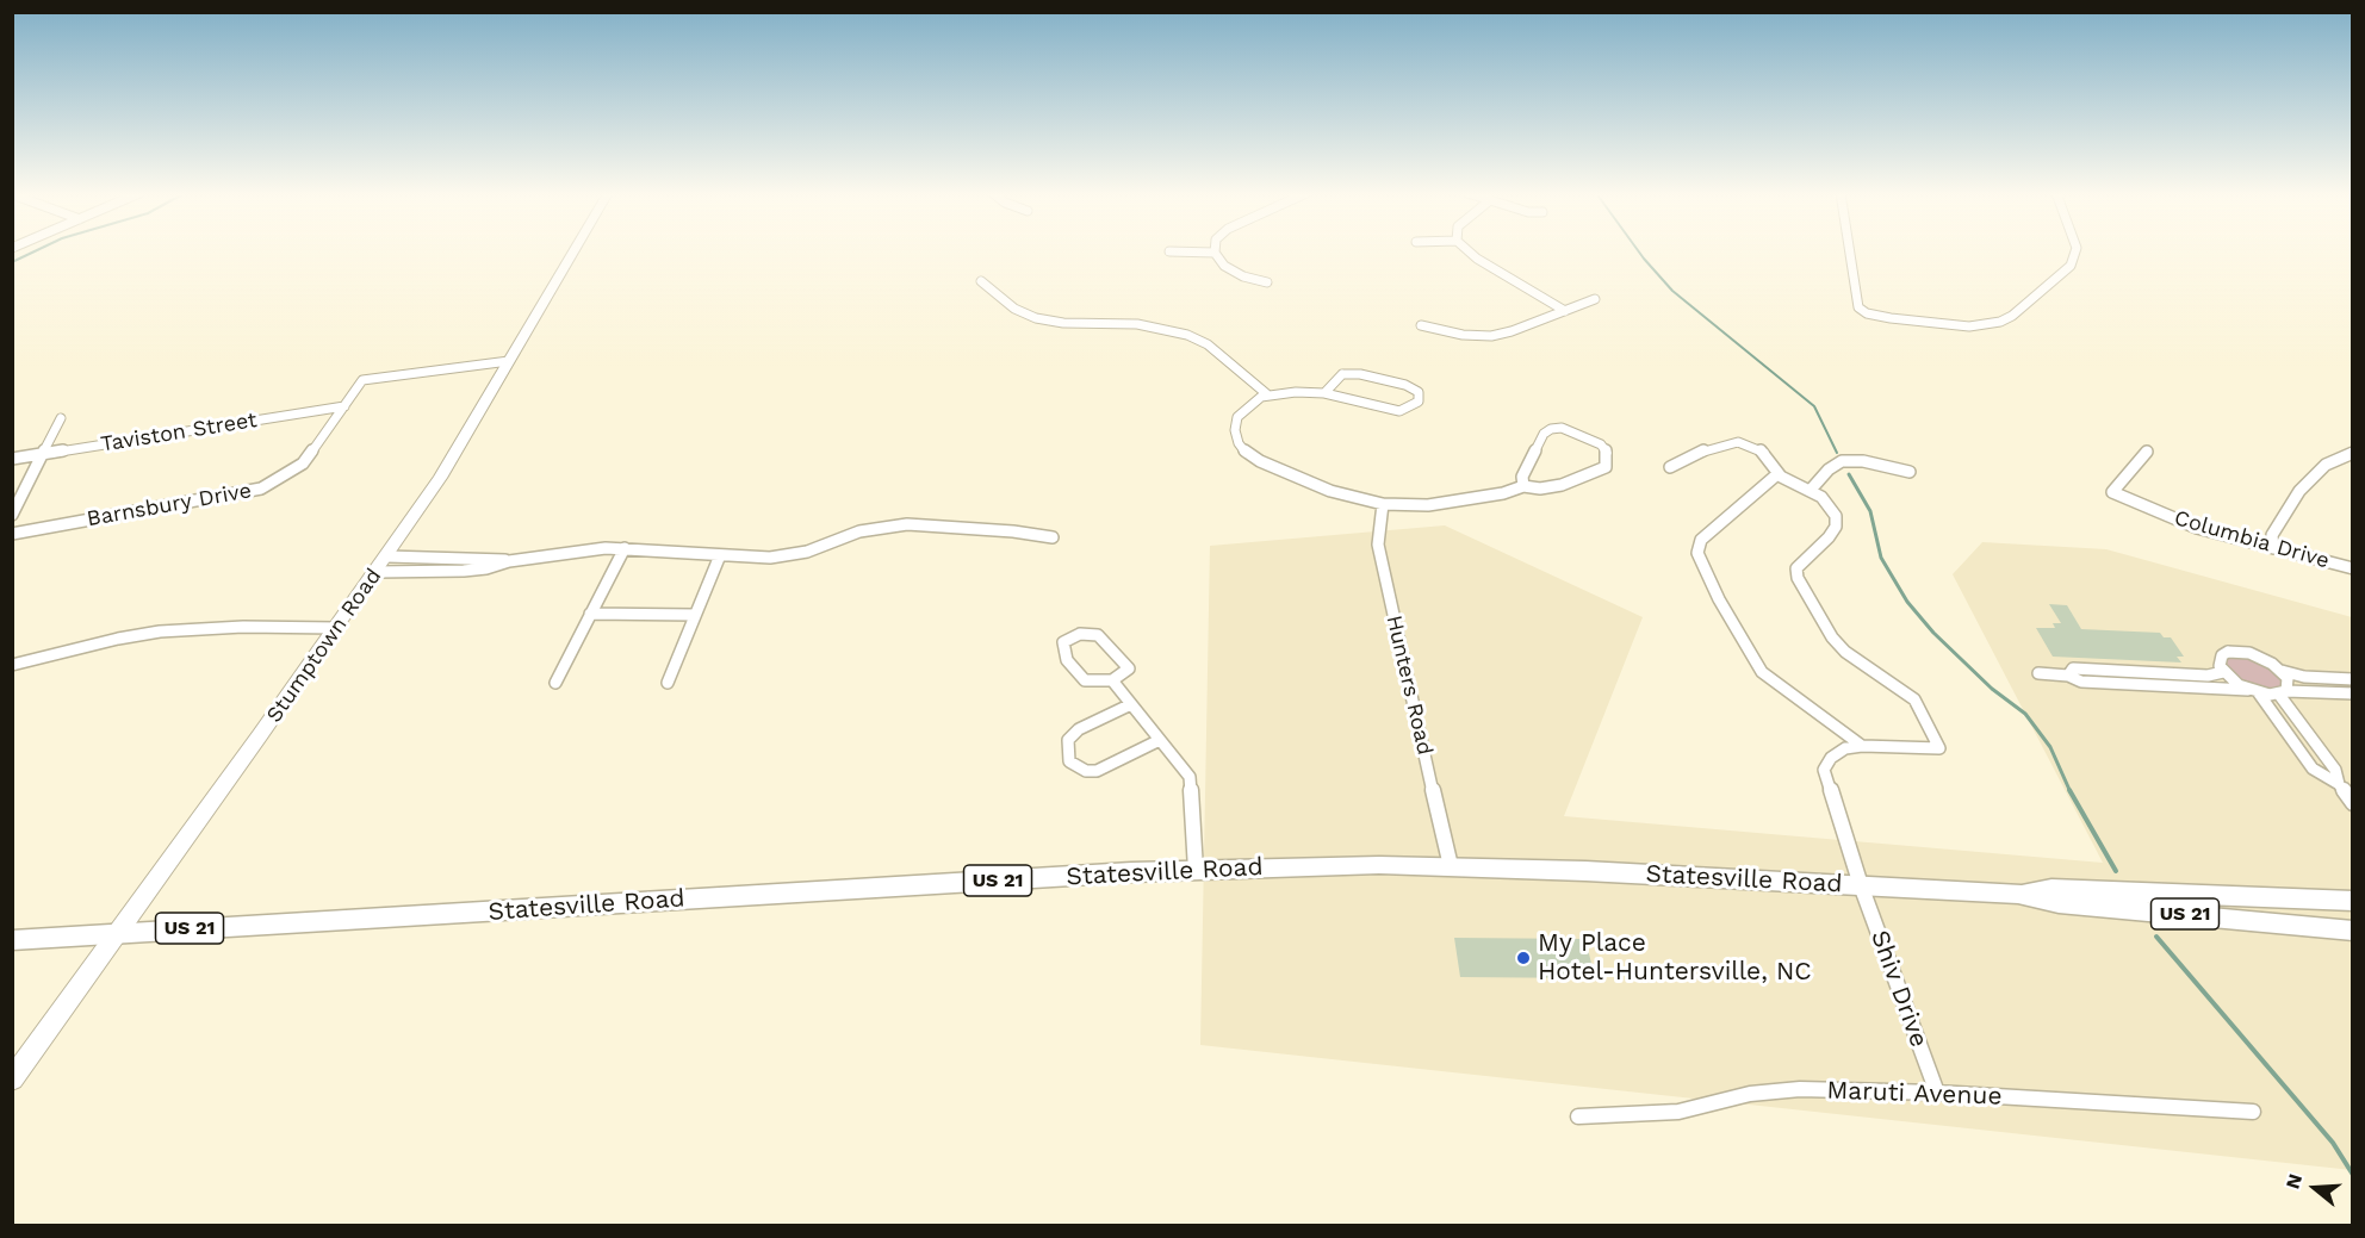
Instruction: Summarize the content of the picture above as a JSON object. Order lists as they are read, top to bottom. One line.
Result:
{"streets":{"main road":["Statesville Road","US 21"],"street":["Taviston Street","Barnsbury Drive","Columbia Drive","Stumptown Road","Hunters Road","Shiv Drive","Maruti Avenue"]},"crossings":[["Taviston Street","Barnsbury Drive"],["Barnsbury Drive","Stumptown Road"],["Stumptown Road","Statesville Road"],["Hunters Road","Statesville Road"],["Statesville Road","Shiv Drive"],["Shiv Drive","Maruti Avenue"]],"places":["My Place Hotel-Huntersville, NC"],"north":"left"}
